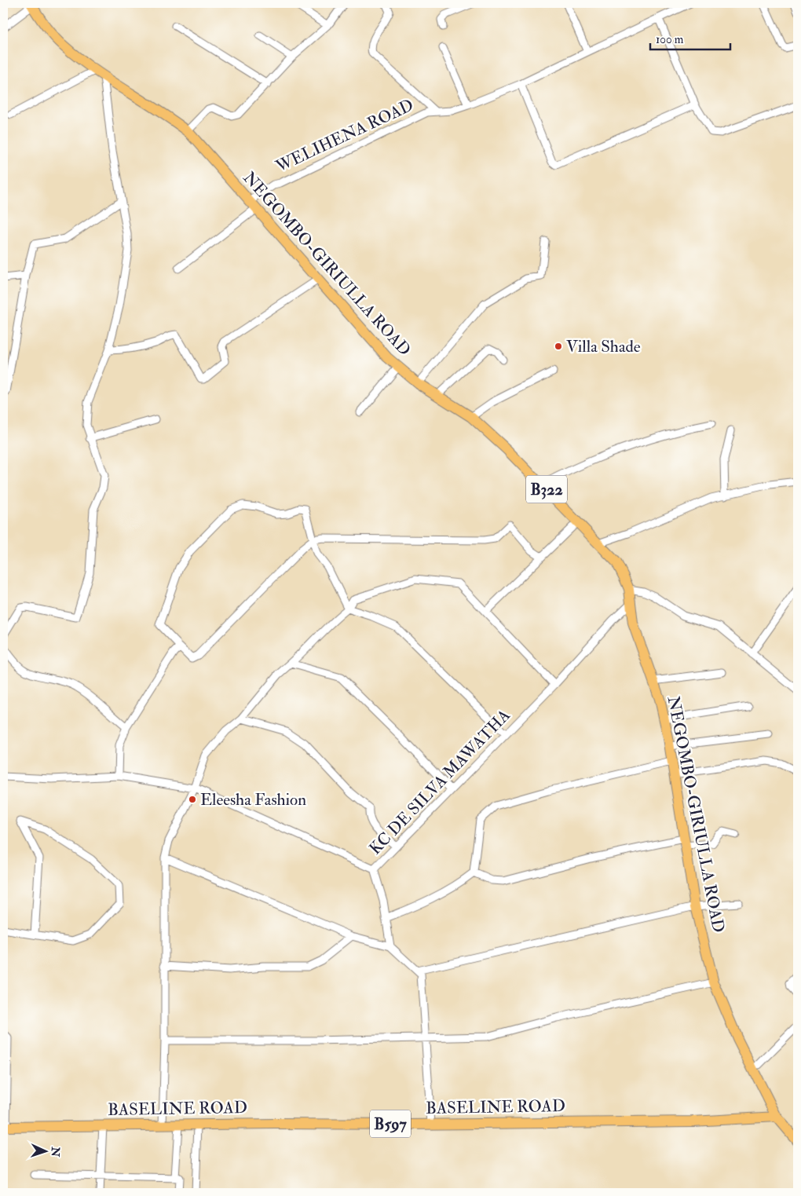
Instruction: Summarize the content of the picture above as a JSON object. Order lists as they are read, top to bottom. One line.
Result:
{"streets":{"main road":["NEGOMBO-GIRIULLA ROAD","B322","BASELINE ROAD","B597"],"street":["WELIHENA ROAD","KC DE SILVA MAWATHA"]},"crossings":[["WELIHENA ROAD","NEGOMBO-GIRIULLA ROAD"],["NEGOMBO-GIRIULLA ROAD","KC DE SILVA MAWATHA"],["NEGOMBO-GIRIULLA ROAD","BASELINE ROAD"]],"places":["Villa Shade","Eleesha Fashion"],"scale_bar":"100 m","north":"right"}
